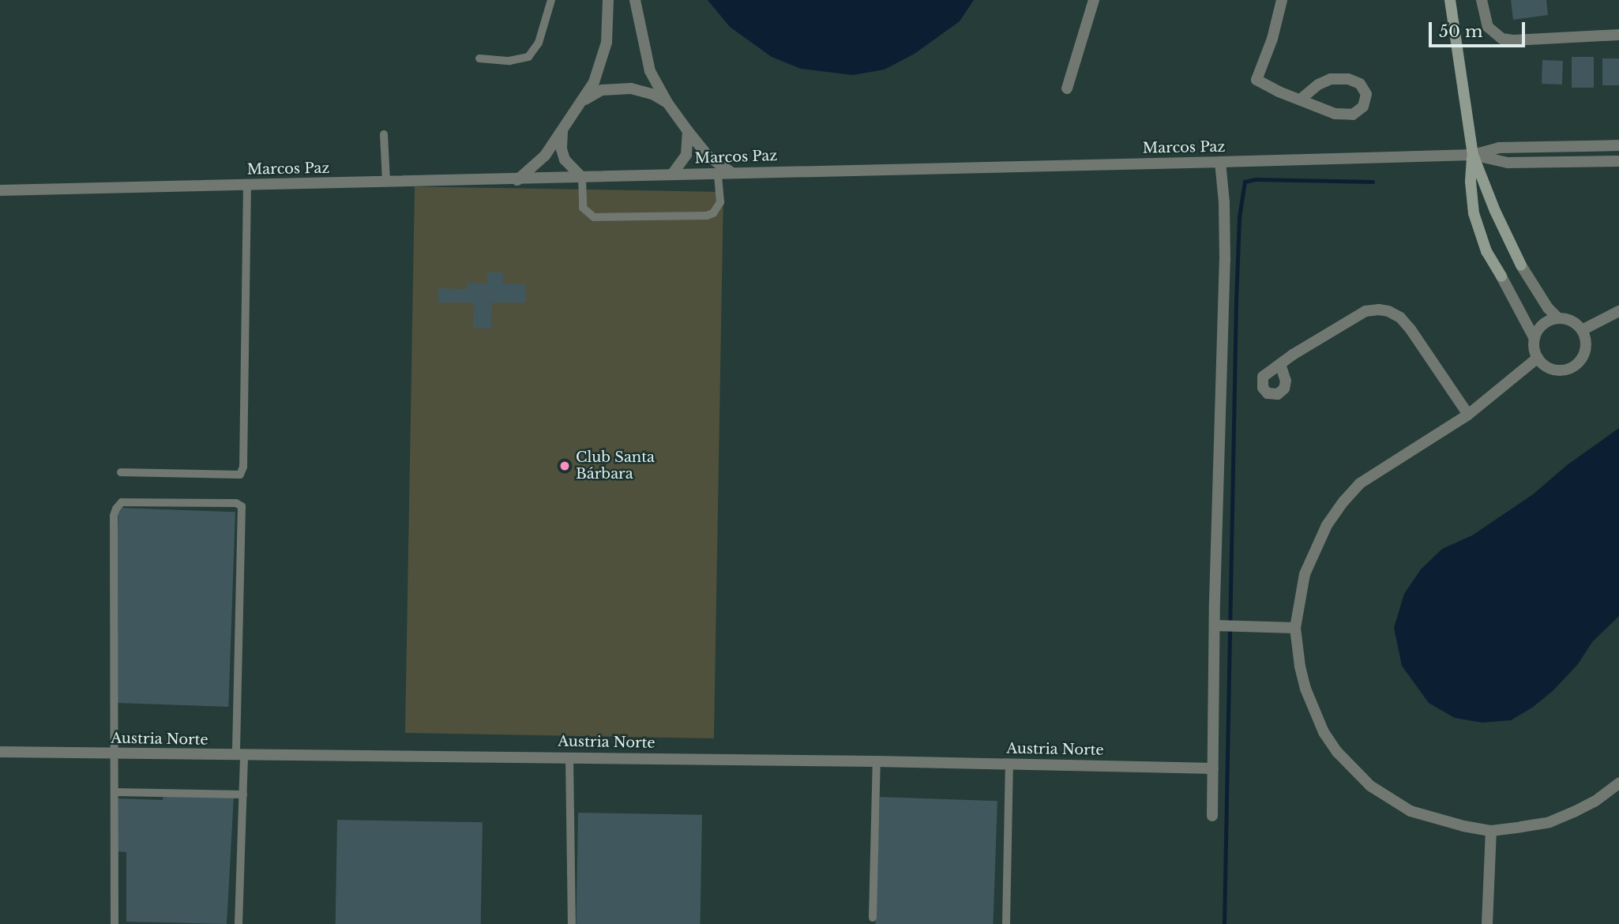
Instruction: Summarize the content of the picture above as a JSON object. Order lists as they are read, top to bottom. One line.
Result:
{"streets":{"street":["Marcos Paz","Austria Norte"]},"places":["Club Santa Bárbara"],"scale_bar":"50 m"}
